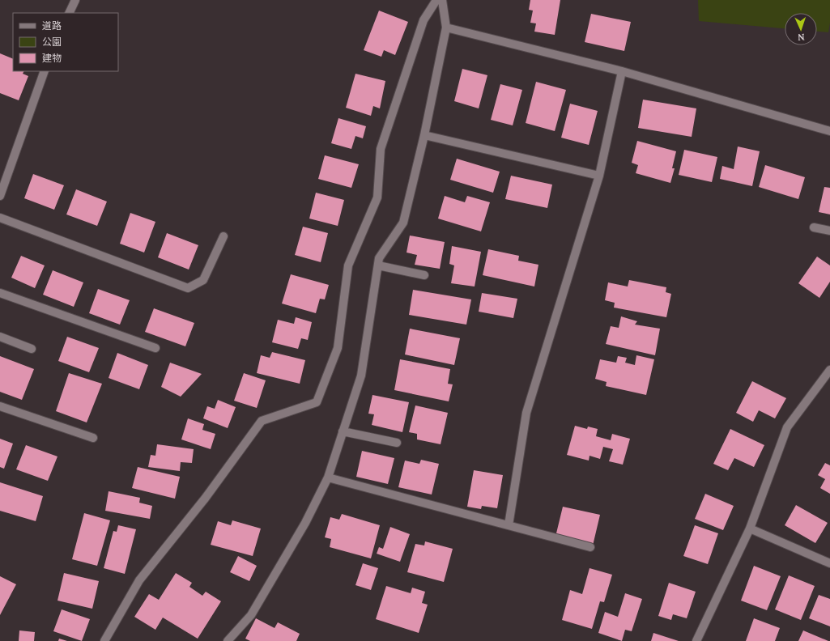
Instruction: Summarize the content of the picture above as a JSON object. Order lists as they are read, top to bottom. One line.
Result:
{"legend":["道路","公園","建物"],"north":"bottom"}
